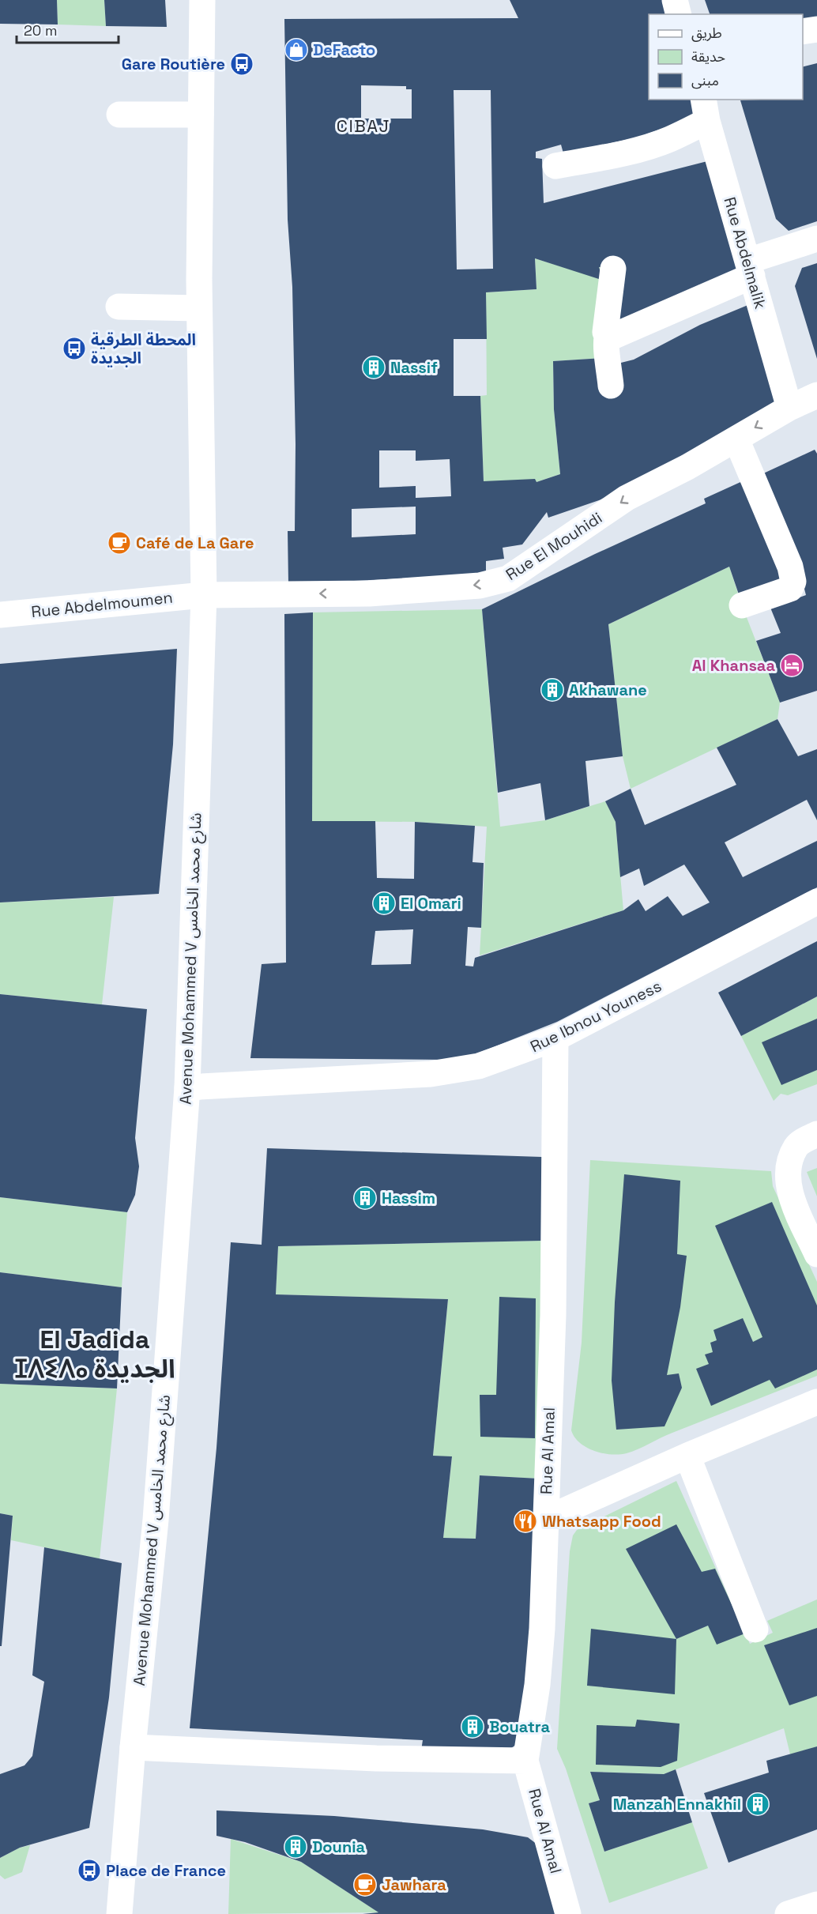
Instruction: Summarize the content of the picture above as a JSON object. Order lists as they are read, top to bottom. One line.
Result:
{"streets":{"street":["Rue Abdelmalik","Rue El Mouhidi","Rue Abdelmoumen","Avenue Mohammed V شارع محمد الخامس","Rue Ibnou Youness","Rue Al Amal"]},"crossings":[["Rue Abdelmalik","Rue El Mouhidi"],["Rue El Mouhidi","Rue Abdelmoumen"],["Rue El Mouhidi","Avenue Mohammed V شارع محمد الخامس"],["Rue Abdelmoumen","Avenue Mohammed V شارع محمد الخامس"],["Avenue Mohammed V شارع محمد الخامس","Rue Ibnou Youness"],["Rue Ibnou Youness","Rue Al Amal"]],"one_way":["Rue El Mouhidi"],"districts":["CIBAJ","El Jadida ⵊⴷⵉⴷⴰ الجديدة"],"places":{"shop":["DeFacto"],"bus stop":["Gare Routière","المحطة الطرقية الجديدة","Place de France"],"building":["Nassif","Akhawane","El Omari","Hassim","Bouatra","Manzah Ennakhil","Dounia"],"cafe":["Café de La Gare","Jawhara"],"hotel":["Al Khansaa"],"restaurant":["Whatsapp Food"]},"legend":["طريق","حديقة","مبنى"],"scale_bar":"20 m"}
